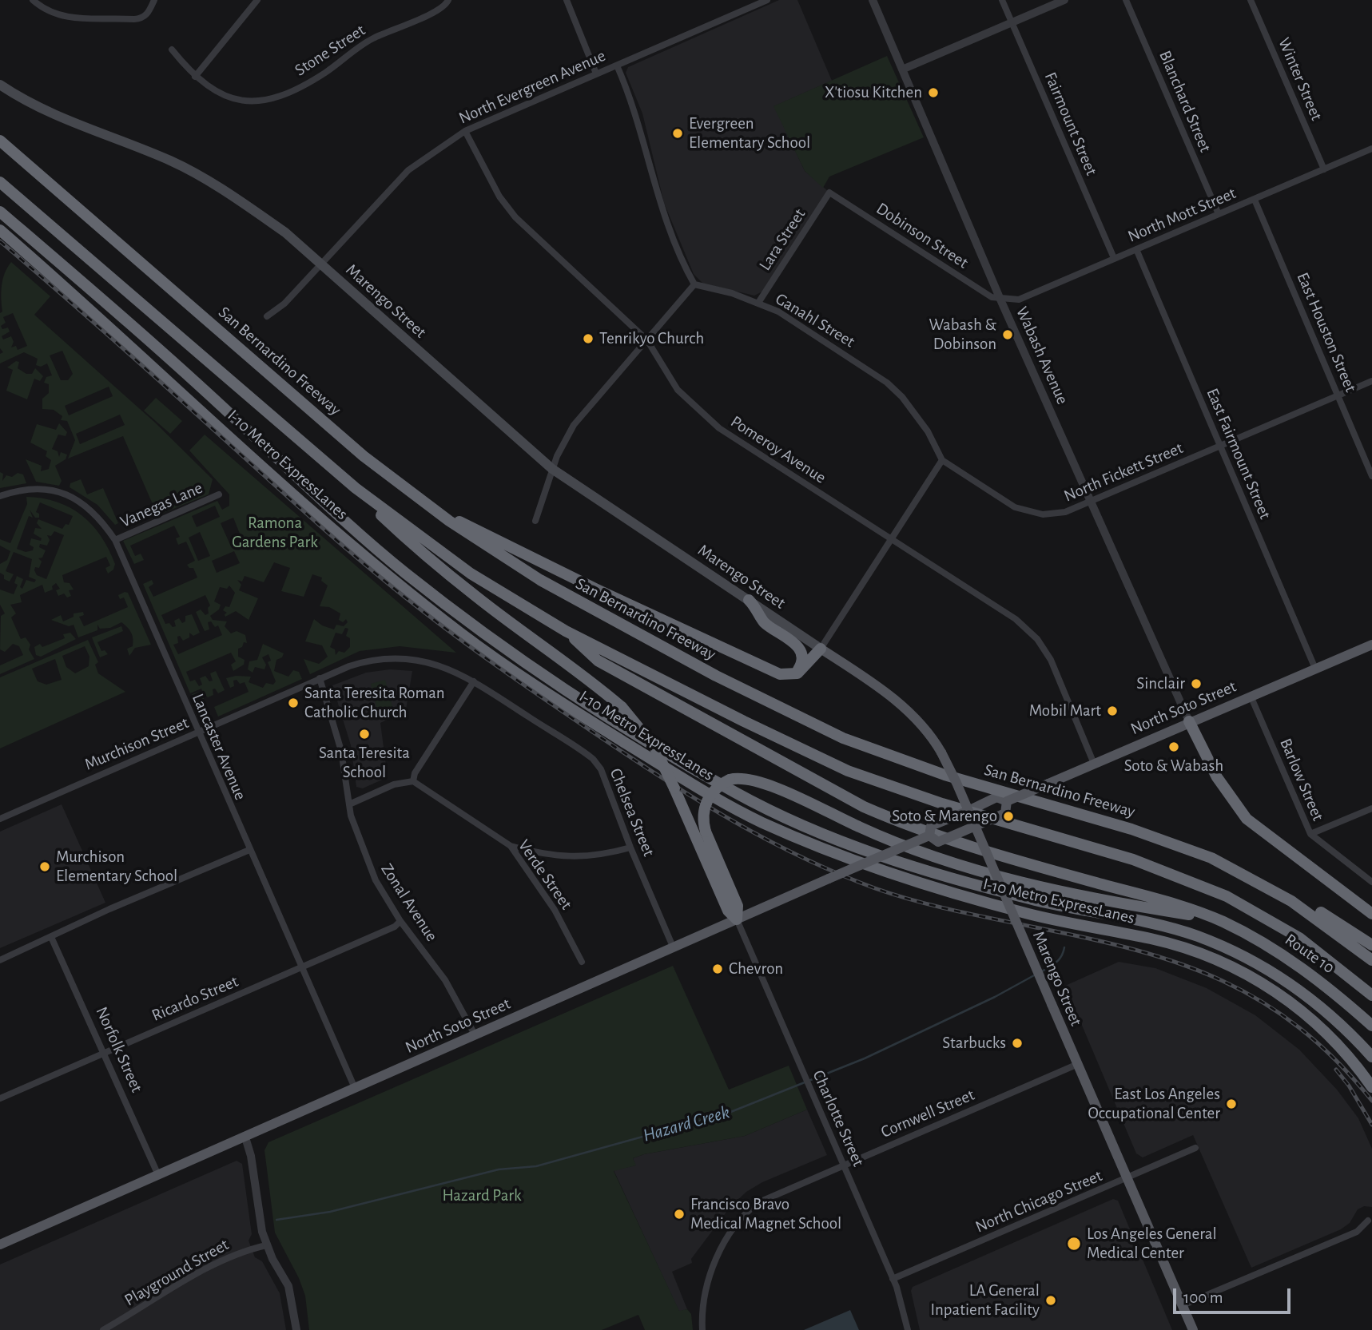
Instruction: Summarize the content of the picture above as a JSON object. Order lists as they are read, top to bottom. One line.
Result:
{"streets":{"highway":["San Bernardino Freeway","I-10 Metro ExpressLanes","Route 10"],"main road":["Marengo Street","North Soto Street"],"street":["Stone Street","Winter Street","North Evergreen Avenue","Blanchard Street","Fairmount Street","North Mott Street","Dobinson Street","Lara Street","Ganahl Street","East Houston Street","Wabash Avenue","Pomeroy Avenue","East Fairmount Street","North Fickett Street","Vanegas Lane","Murchison Street","Lancaster Avenue","Barlow Street","Chelsea Street","Verde Street","Zonal Avenue","Ricardo Street","Norfolk Street","Cornwell Street","Charlotte Street","North Chicago Street","Playground Street"]},"crossings":[["Winter Street","North Mott Street"],["North Evergreen Avenue","Marengo Street"],["North Evergreen Avenue","Pomeroy Avenue"],["Blanchard Street","North Mott Street"],["Fairmount Street","North Mott Street"],["North Mott Street","Dobinson Street"],["North Mott Street","East Houston Street"],["North Mott Street","Wabash Avenue"],["North Mott Street","East Fairmount Street"],["Dobinson Street","Lara Street"],["Dobinson Street","Wabash Avenue"],["Lara Street","Ganahl Street"],["Marengo Street","North Soto Street"],["Marengo Street","Cornwell Street"],["Marengo Street","North Chicago Street"],["Ganahl Street","North Fickett Street"],["East Houston Street","North Fickett Street"],["Wabash Avenue","North Fickett Street"],["Wabash Avenue","North Soto Street"],["Pomeroy Avenue","North Soto Street"],["East Fairmount Street","North Fickett Street"],["East Fairmount Street","North Soto Street"],["Vanegas Lane","Lancaster Avenue"],["North Soto Street","Lancaster Avenue"],["North Soto Street","Barlow Street"],["North Soto Street","Chelsea Street"],["North Soto Street","Zonal Avenue"],["North Soto Street","Norfolk Street"],["North Soto Street","Charlotte Street"],["Murchison Street","Lancaster Avenue"],["Murchison Street","Chelsea Street"],["Murchison Street","Zonal Avenue"],["Lancaster Avenue","Ricardo Street"],["Zonal Avenue","Ricardo Street"],["Ricardo Street","Norfolk Street"],["Cornwell Street","Charlotte Street"],["Charlotte Street","North Chicago Street"]],"water":["Hazard Creek"],"parks":["Ramona Gardens Park","Hazard Park"],"places":["X'tiosu Kitchen","Evergreen Elementary School","Wabash & Dobinson","Tenrikyo Church","Sinclair","Santa Teresita Roman Catholic Church","Mobil Mart","Santa Teresita School","Soto & Wabash","Soto & Marengo","Murchison Elementary School","Chevron","Starbucks","East Los Angeles Occupational Center","Francisco Bravo Medical Magnet School","Los Angeles General Medical Center","LA General Inpatient Facility"],"scale_bar":"100 m"}
